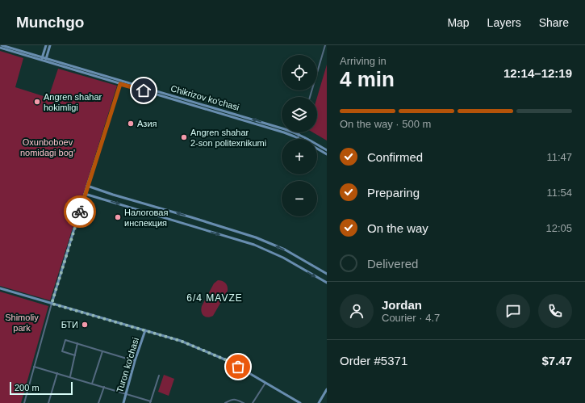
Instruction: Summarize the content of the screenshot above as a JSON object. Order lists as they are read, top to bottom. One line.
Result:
{"streets":{"main road":["Chikrizov ko'chasi","Turon ko'chasi"]},"districts":["6/4 MAVZE"],"parks":["Oxunboboev nomidagi bog'","Shimoliy park"],"places":["Angren shahar hokimligi","Азия","Angren shahar 2-son politexnikumi","Налоговая инспекция","БТИ"],"scale_bar":"200 m","page":{"header":"Munchgo","nav":["Map","Layers","Share"],"heading":["4 min","Arriving in","12:14–12:19"],"panel":["Jordan","Courier · 4.7","Order #5371","$7.47"],"map_buttons":["+","−"],"bar":"On the way · 500 m","list":[["Confirmed","11:47"],["Preparing","11:54"],["On the way","12:05"],"Delivered"],"scale":"200 m"}}
